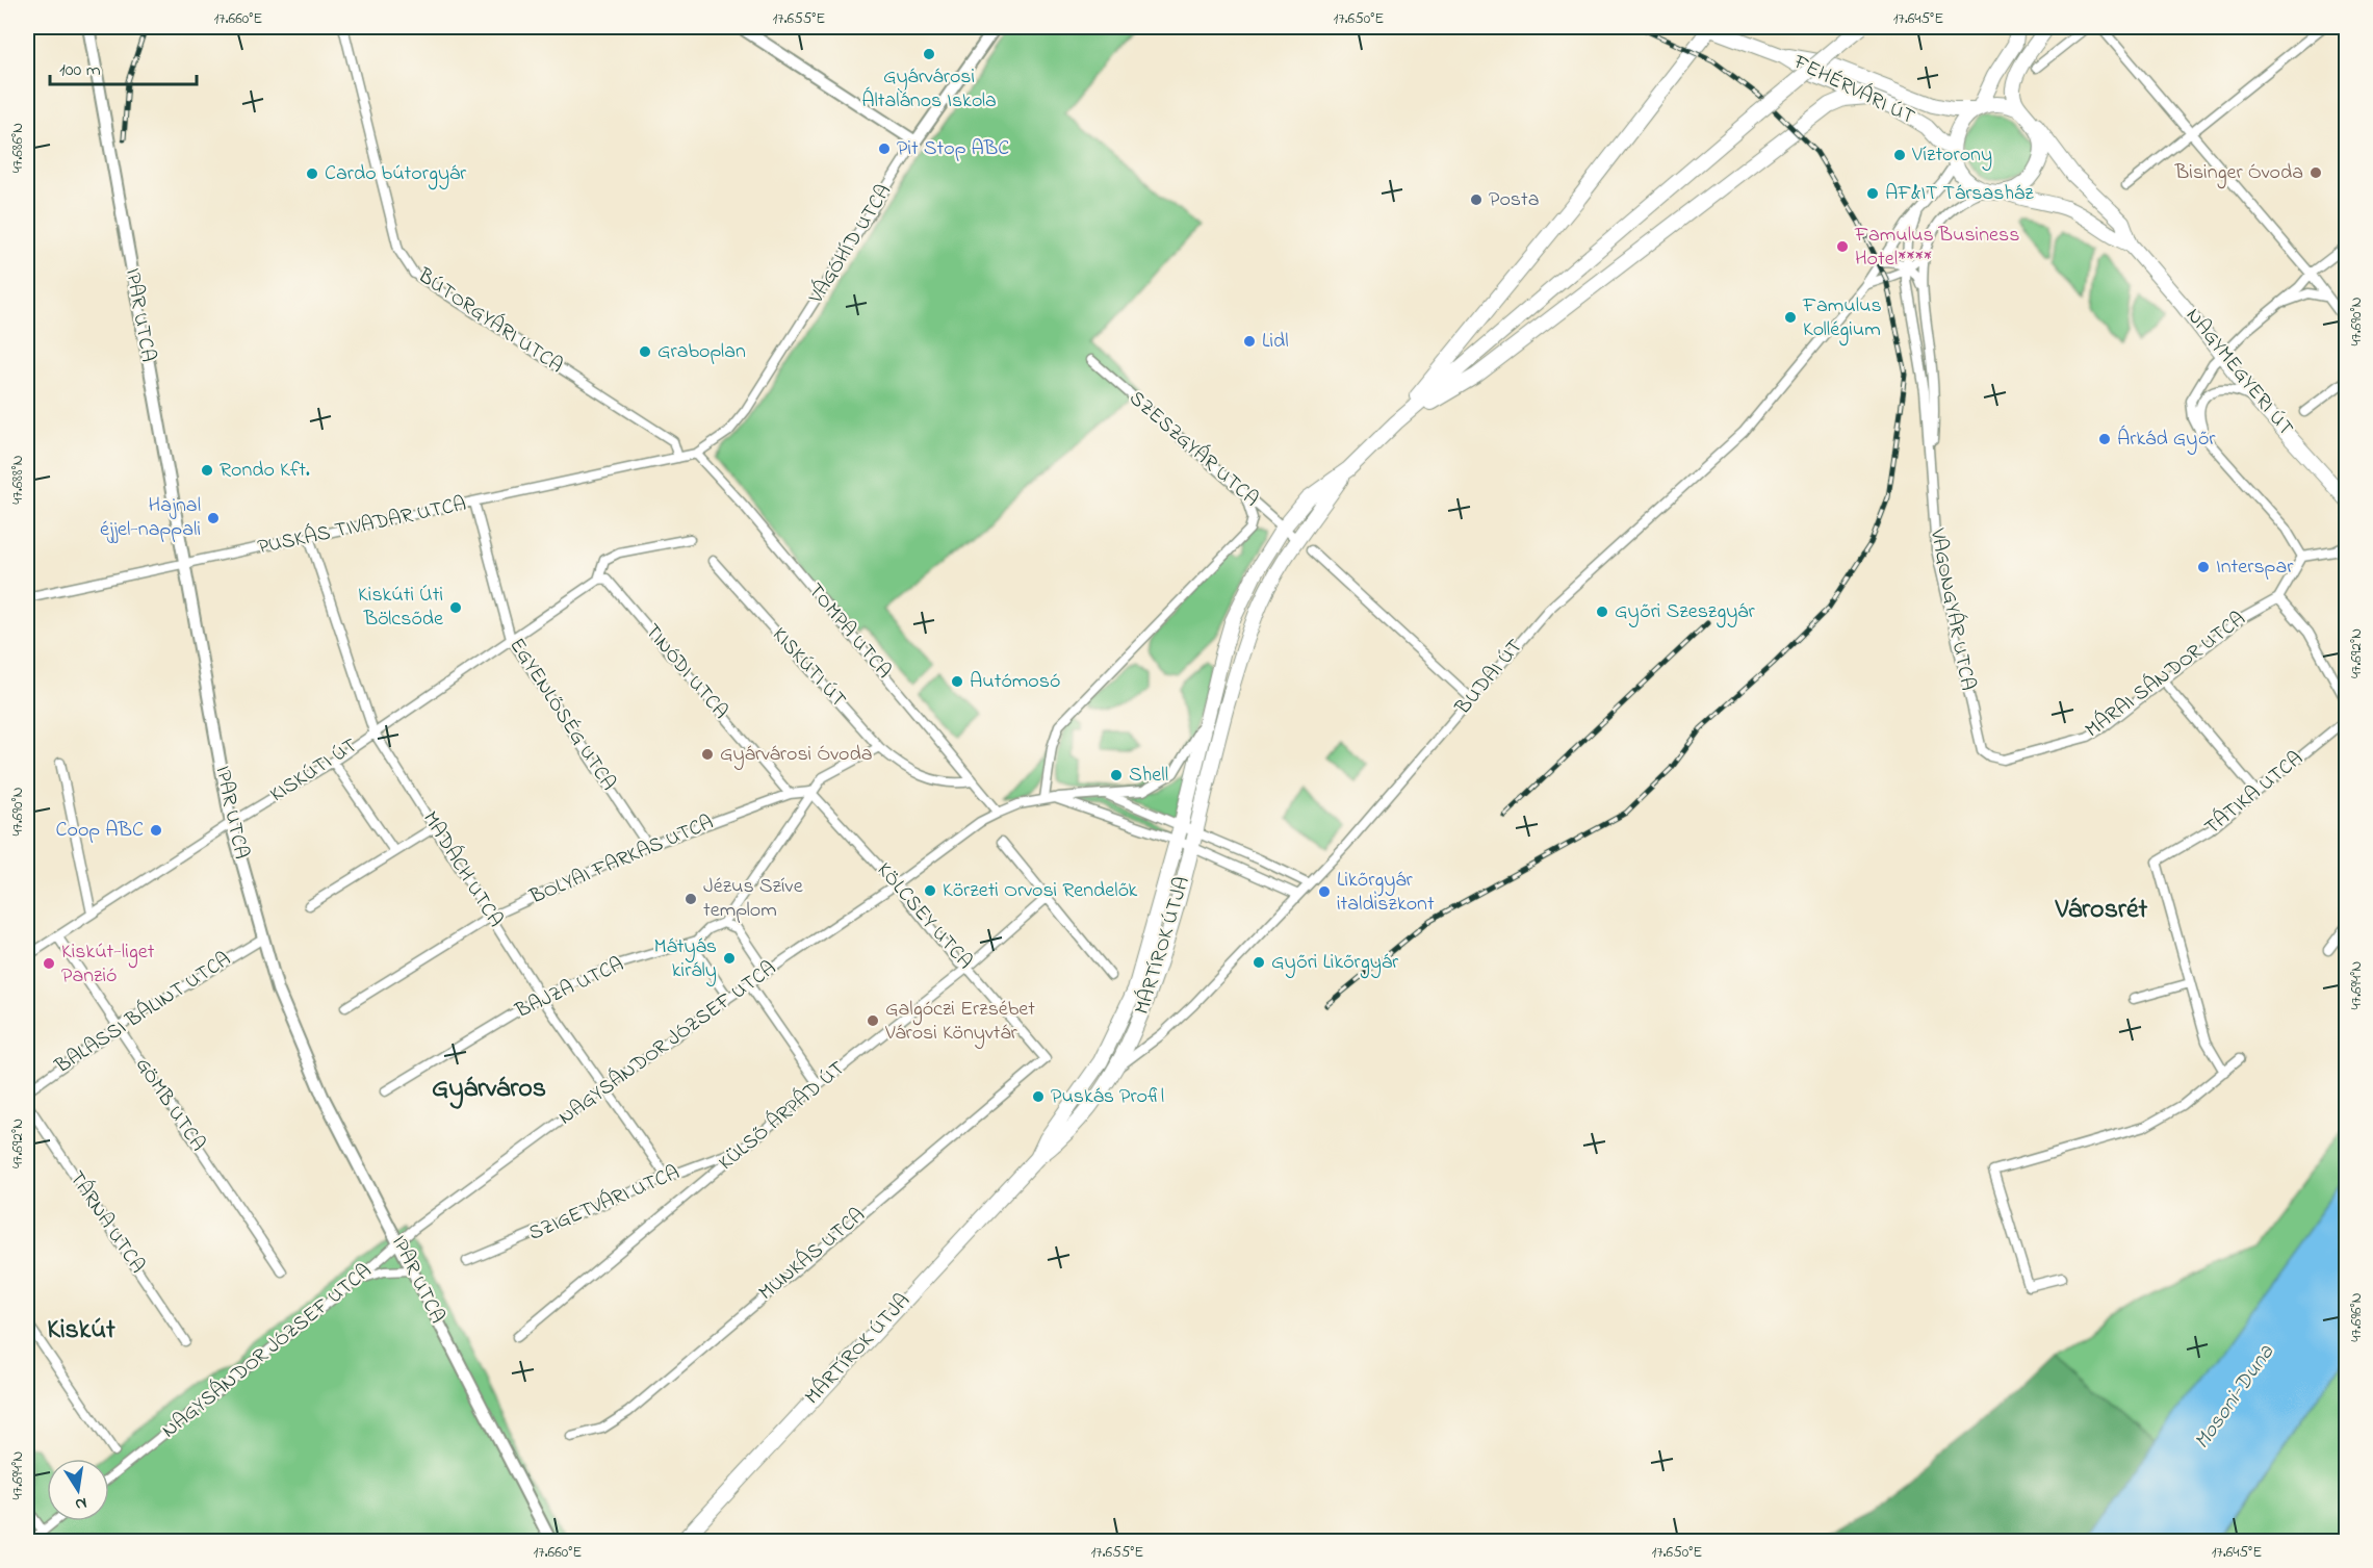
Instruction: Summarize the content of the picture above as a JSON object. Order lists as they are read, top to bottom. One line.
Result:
{"streets":{"main road":["FEHÉRVÁRI ÚT","NAGYMEGYERI ÚT","MÁRTÍROK ÚTJA"],"street":["VÁGÓHÍD UTCA","IPAR UTCA","BÚTORGYÁRI UTCA","SZESZGYÁR UTCA","PUSKÁS TIVADAR UTCA","VAGONGYÁR UTCA","TOMPA UTCA","KISKÚTI ÚT","TINÓDI UTCA","MÁRAI SÁNDOR UTCA","BUDAI ÚT","EGYENLŐSÉG UTCA","TÁTIKA UTCA","BOLYAI FARKAS UTCA","MADÁCH UTCA","KÖLCSEY UTCA","BAJZA UTCA","BALASSI BÁLINT UTCA","NAGYSÁNDOR JÓZSEF UTCA","GÖMB UTCA","KÜLSŐ ÁRPÁD ÚT","SZIGETVÁRI UTCA","TÁRNA UTCA","MUNKÁS UTCA"]},"crossings":[["FEHÉRVÁRI ÚT","NAGYMEGYERI ÚT"],["FEHÉRVÁRI ÚT","BUDAI ÚT"],["VÁGÓHÍD UTCA","PUSKÁS TIVADAR UTCA"],["VÁGÓHÍD UTCA","TOMPA UTCA"],["IPAR UTCA","PUSKÁS TIVADAR UTCA"],["IPAR UTCA","KISKÚTI ÚT"],["IPAR UTCA","BALASSI BÁLINT UTCA"],["IPAR UTCA","NAGYSÁNDOR JÓZSEF UTCA"],["BÚTORGYÁRI UTCA","PUSKÁS TIVADAR UTCA"],["NAGYMEGYERI ÚT","BUDAI ÚT"],["SZESZGYÁR UTCA","MÁRTÍROK ÚTJA"],["PUSKÁS TIVADAR UTCA","TOMPA UTCA"],["PUSKÁS TIVADAR UTCA","EGYENLŐSÉG UTCA"],["PUSKÁS TIVADAR UTCA","MADÁCH UTCA"],["VAGONGYÁR UTCA","MÁRAI SÁNDOR UTCA"],["VAGONGYÁR UTCA","BUDAI ÚT"],["TOMPA UTCA","NAGYSÁNDOR JÓZSEF UTCA"],["KISKÚTI ÚT","TINÓDI UTCA"],["KISKÚTI ÚT","EGYENLŐSÉG UTCA"],["KISKÚTI ÚT","MADÁCH UTCA"],["KISKÚTI ÚT","GÖMB UTCA"],["TINÓDI UTCA","BOLYAI FARKAS UTCA"],["BUDAI ÚT","MÁRTÍROK ÚTJA"],["BUDAI ÚT","NAGYSÁNDOR JÓZSEF UTCA"],["EGYENLŐSÉG UTCA","BOLYAI FARKAS UTCA"],["BOLYAI FARKAS UTCA","MADÁCH UTCA"],["BOLYAI FARKAS UTCA","KÖLCSEY UTCA"],["MADÁCH UTCA","BAJZA UTCA"],["MADÁCH UTCA","NAGYSÁNDOR JÓZSEF UTCA"],["MADÁCH UTCA","SZIGETVÁRI UTCA"],["KÖLCSEY UTCA","NAGYSÁNDOR JÓZSEF UTCA"],["KÖLCSEY UTCA","KÜLSŐ ÁRPÁD ÚT"],["KÖLCSEY UTCA","MUNKÁS UTCA"],["MÁRTÍROK ÚTJA","NAGYSÁNDOR JÓZSEF UTCA"],["BALASSI BÁLINT UTCA","GÖMB UTCA"],["KÜLSŐ ÁRPÁD ÚT","SZIGETVÁRI UTCA"]],"districts":["Városrét","Gyárváros","Kiskút"],"water":["Mosoni-Duna"],"places":["Gyárvárosi Általános Iskola","Pit Stop ABC","Víztorony","Bisinger Óvoda","Cardo bútorgyár","AF&IT Társasház","Posta","Famulus Business Hotel****","Famulus Kollégium","Lidl","Graboplan","Árkád Győr","Rondo Kft.","Hajnal éjjel-nappali","Interspar","Kiskúti Úti Bölcsőde","Győri Szeszgyár","Autómosó","Gyárvárosi Óvoda","Shell","Coop ABC","Körzeti Orvosi Rendelők","Likőrgyár italdiszkont","Jézus Szíve templom","Mátyás király","Győri Likőrgyár","Kiskút-liget Panzió","Galgóczi Erzsébet Városi Könyvtár","Puskás Profil"],"scale_bar":"100 m","north":"bottom","coordinates":["17.660°E","17.655°E","17.650°E","17.645°E","47.686°N","47.690°N","47.688°N","47.692°N","47.694°N","47.696°N"]}
